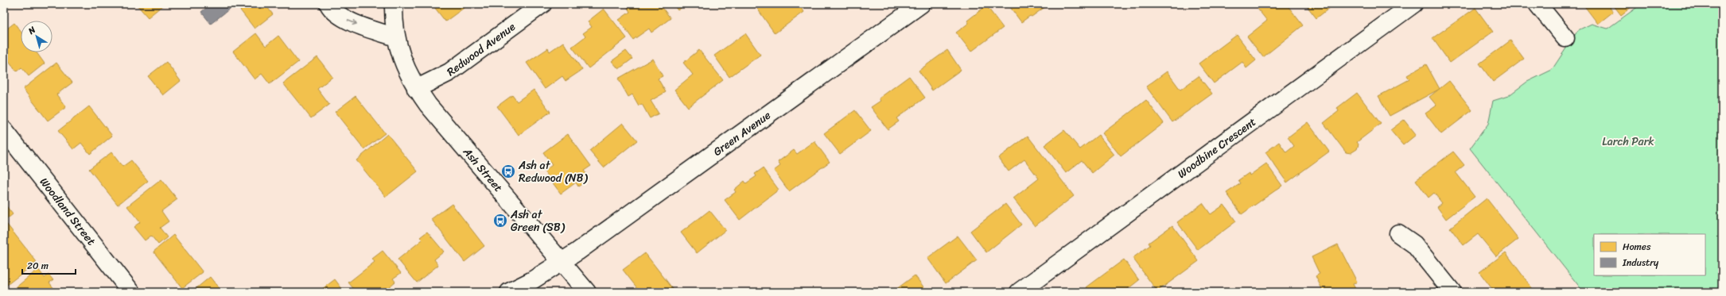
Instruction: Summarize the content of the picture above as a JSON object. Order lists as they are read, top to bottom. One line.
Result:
{"streets":{"street":["Redwood Avenue","Green Avenue","Woodbine Crescent","Ash Street","Woodland Street"]},"crossings":[["Redwood Avenue","Ash Street"],["Green Avenue","Ash Street"]],"parks":["Larch Park"],"places":{"bus stop":["Ash at Redwood (NB)","Ash at Green (SB)"]},"legend":["Homes","Industry"],"scale_bar":"20 m","north":"top left"}
